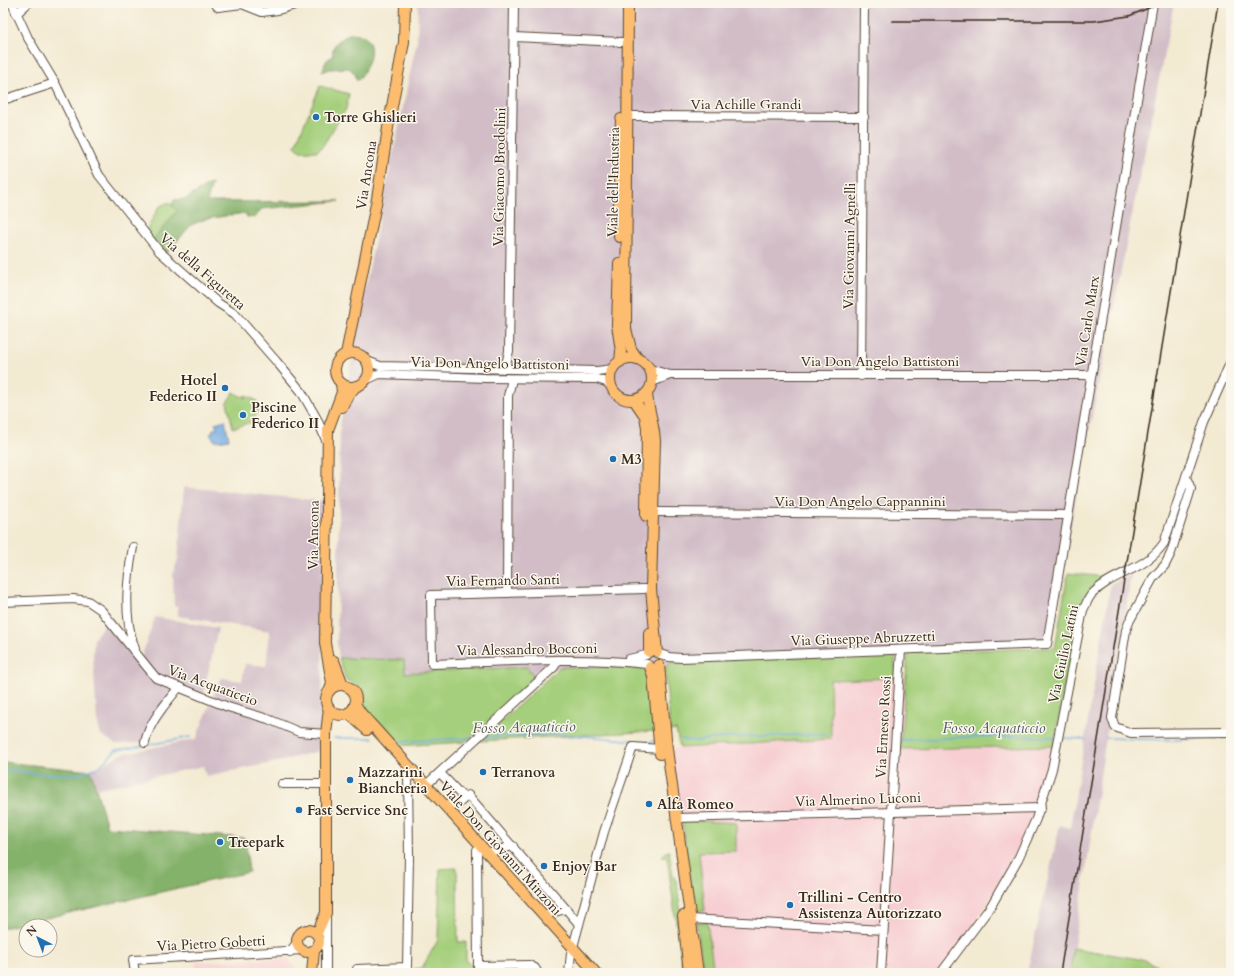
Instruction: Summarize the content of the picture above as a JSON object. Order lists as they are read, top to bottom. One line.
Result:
{"streets":{"main road":["Via Ancona","Viale dell'Industria","Via Don Angelo Battistoni","Viale Don Giovanni Minzoni"],"street":["Via Achille Grandi","Via Giacomo Brodolini","Via Giovanni Agnelli","Via della Figuretta","Via Carlo Marx","Via Don Angelo Cappannini","Via Fernando Santi","Via Giuseppe Abruzzetti","Via Alessandro Bocconi","Via Giulio Latini","Via Acquaticcio","Via Ernesto Rossi","Via Almerino Luconi","Via Pietro Gobetti"]},"crossings":[["Via Achille Grandi","Viale dell'Industria"],["Via Achille Grandi","Via Giovanni Agnelli"],["Via Ancona","Via della Figuretta"],["Via Ancona","Via Don Angelo Battistoni"],["Via Ancona","Viale Don Giovanni Minzoni"],["Via Giacomo Brodolini","Via Don Angelo Battistoni"],["Viale dell'Industria","Via Don Angelo Battistoni"],["Via Giovanni Agnelli","Via Don Angelo Battistoni"],["Via Carlo Marx","Via Don Angelo Battistoni"],["Via Carlo Marx","Via Don Angelo Cappannini"],["Via Carlo Marx","Via Giuseppe Abruzzetti"],["Via Fernando Santi","Via Alessandro Bocconi"],["Via Giuseppe Abruzzetti","Via Alessandro Bocconi"],["Via Giuseppe Abruzzetti","Via Ernesto Rossi"],["Via Giulio Latini","Via Almerino Luconi"],["Via Ernesto Rossi","Via Almerino Luconi"]],"water":["Fosso Acquaticcio"],"places":["Torre Ghislieri","Hotel Federico II","Piscine Federico II","M3","Terranova","Mazzarini Biancheria","Alfa Romeo","Fast Service Snc","Treepark","Enjoy Bar","Trillini - Centro Assistenza Autorizzato"],"north":"top left"}
